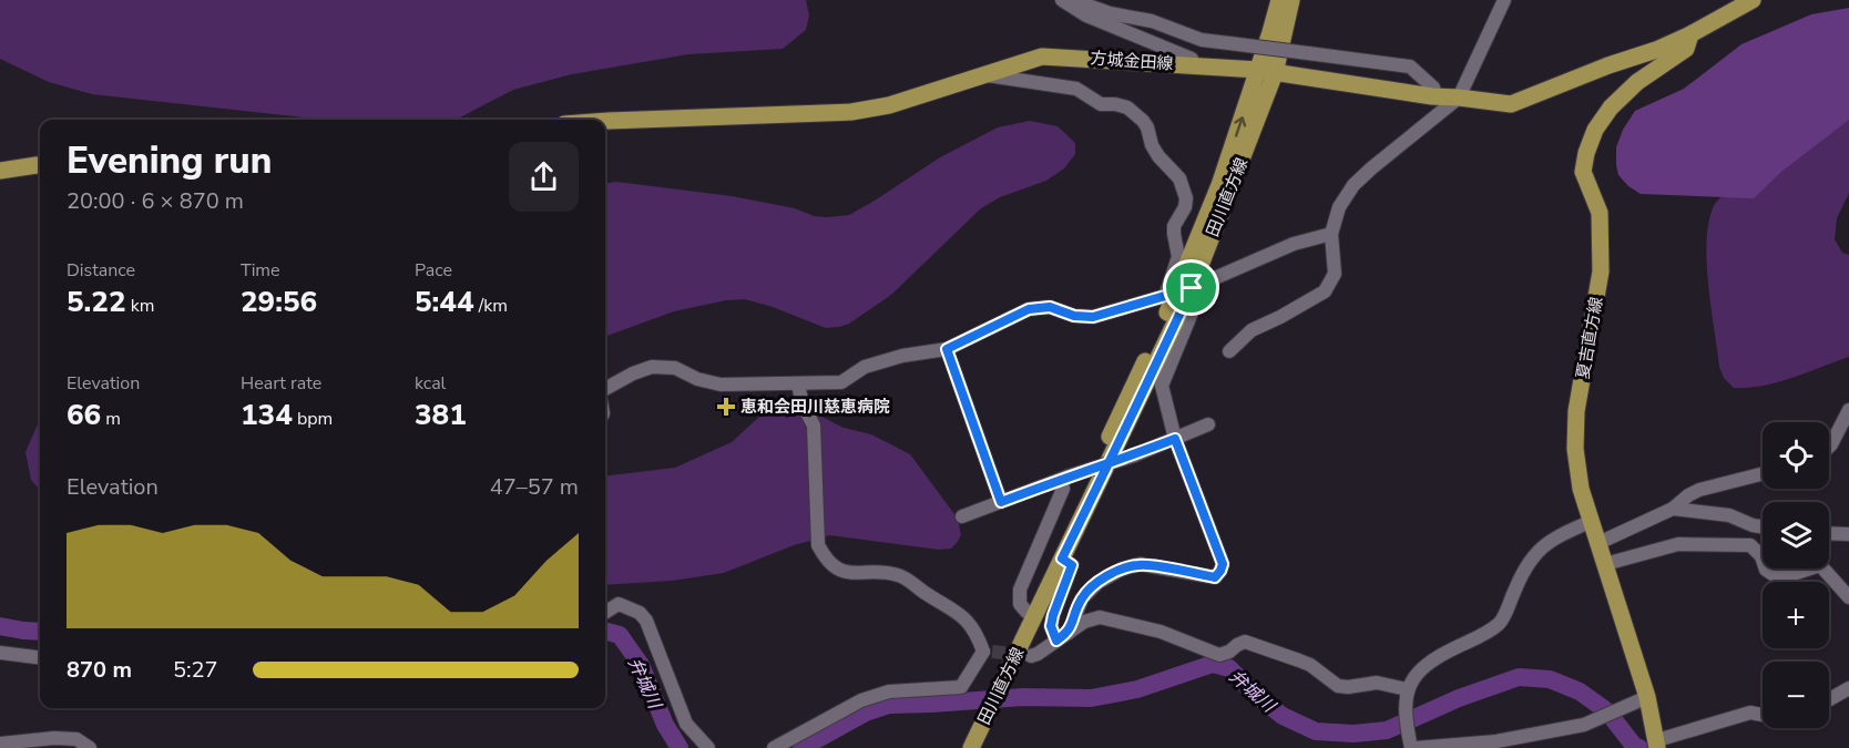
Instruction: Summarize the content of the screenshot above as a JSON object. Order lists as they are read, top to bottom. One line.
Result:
{"streets":{"main road":["方城金田線","田川直方線","夏吉直方線"]},"crossings":[["方城金田線","田川直方線"],["方城金田線","夏吉直方線"]],"water":["弁城川"],"places":{"health":["恵和会田川慈恵病院"]},"page":{"heading":["Evening run","20:00 · 6 × 870 m"],"stats":[["Distance","5.22 km"],["Time","29:56"],["Pace","5:44 /km"],["Elevation","66 m"],["Heart rate","134 bpm"],["kcal","381"]],"map_buttons":["+","−"],"chart":["Elevation","47–57 m"],"list":[{"name":"870 m","note":"5:27"}]}}
